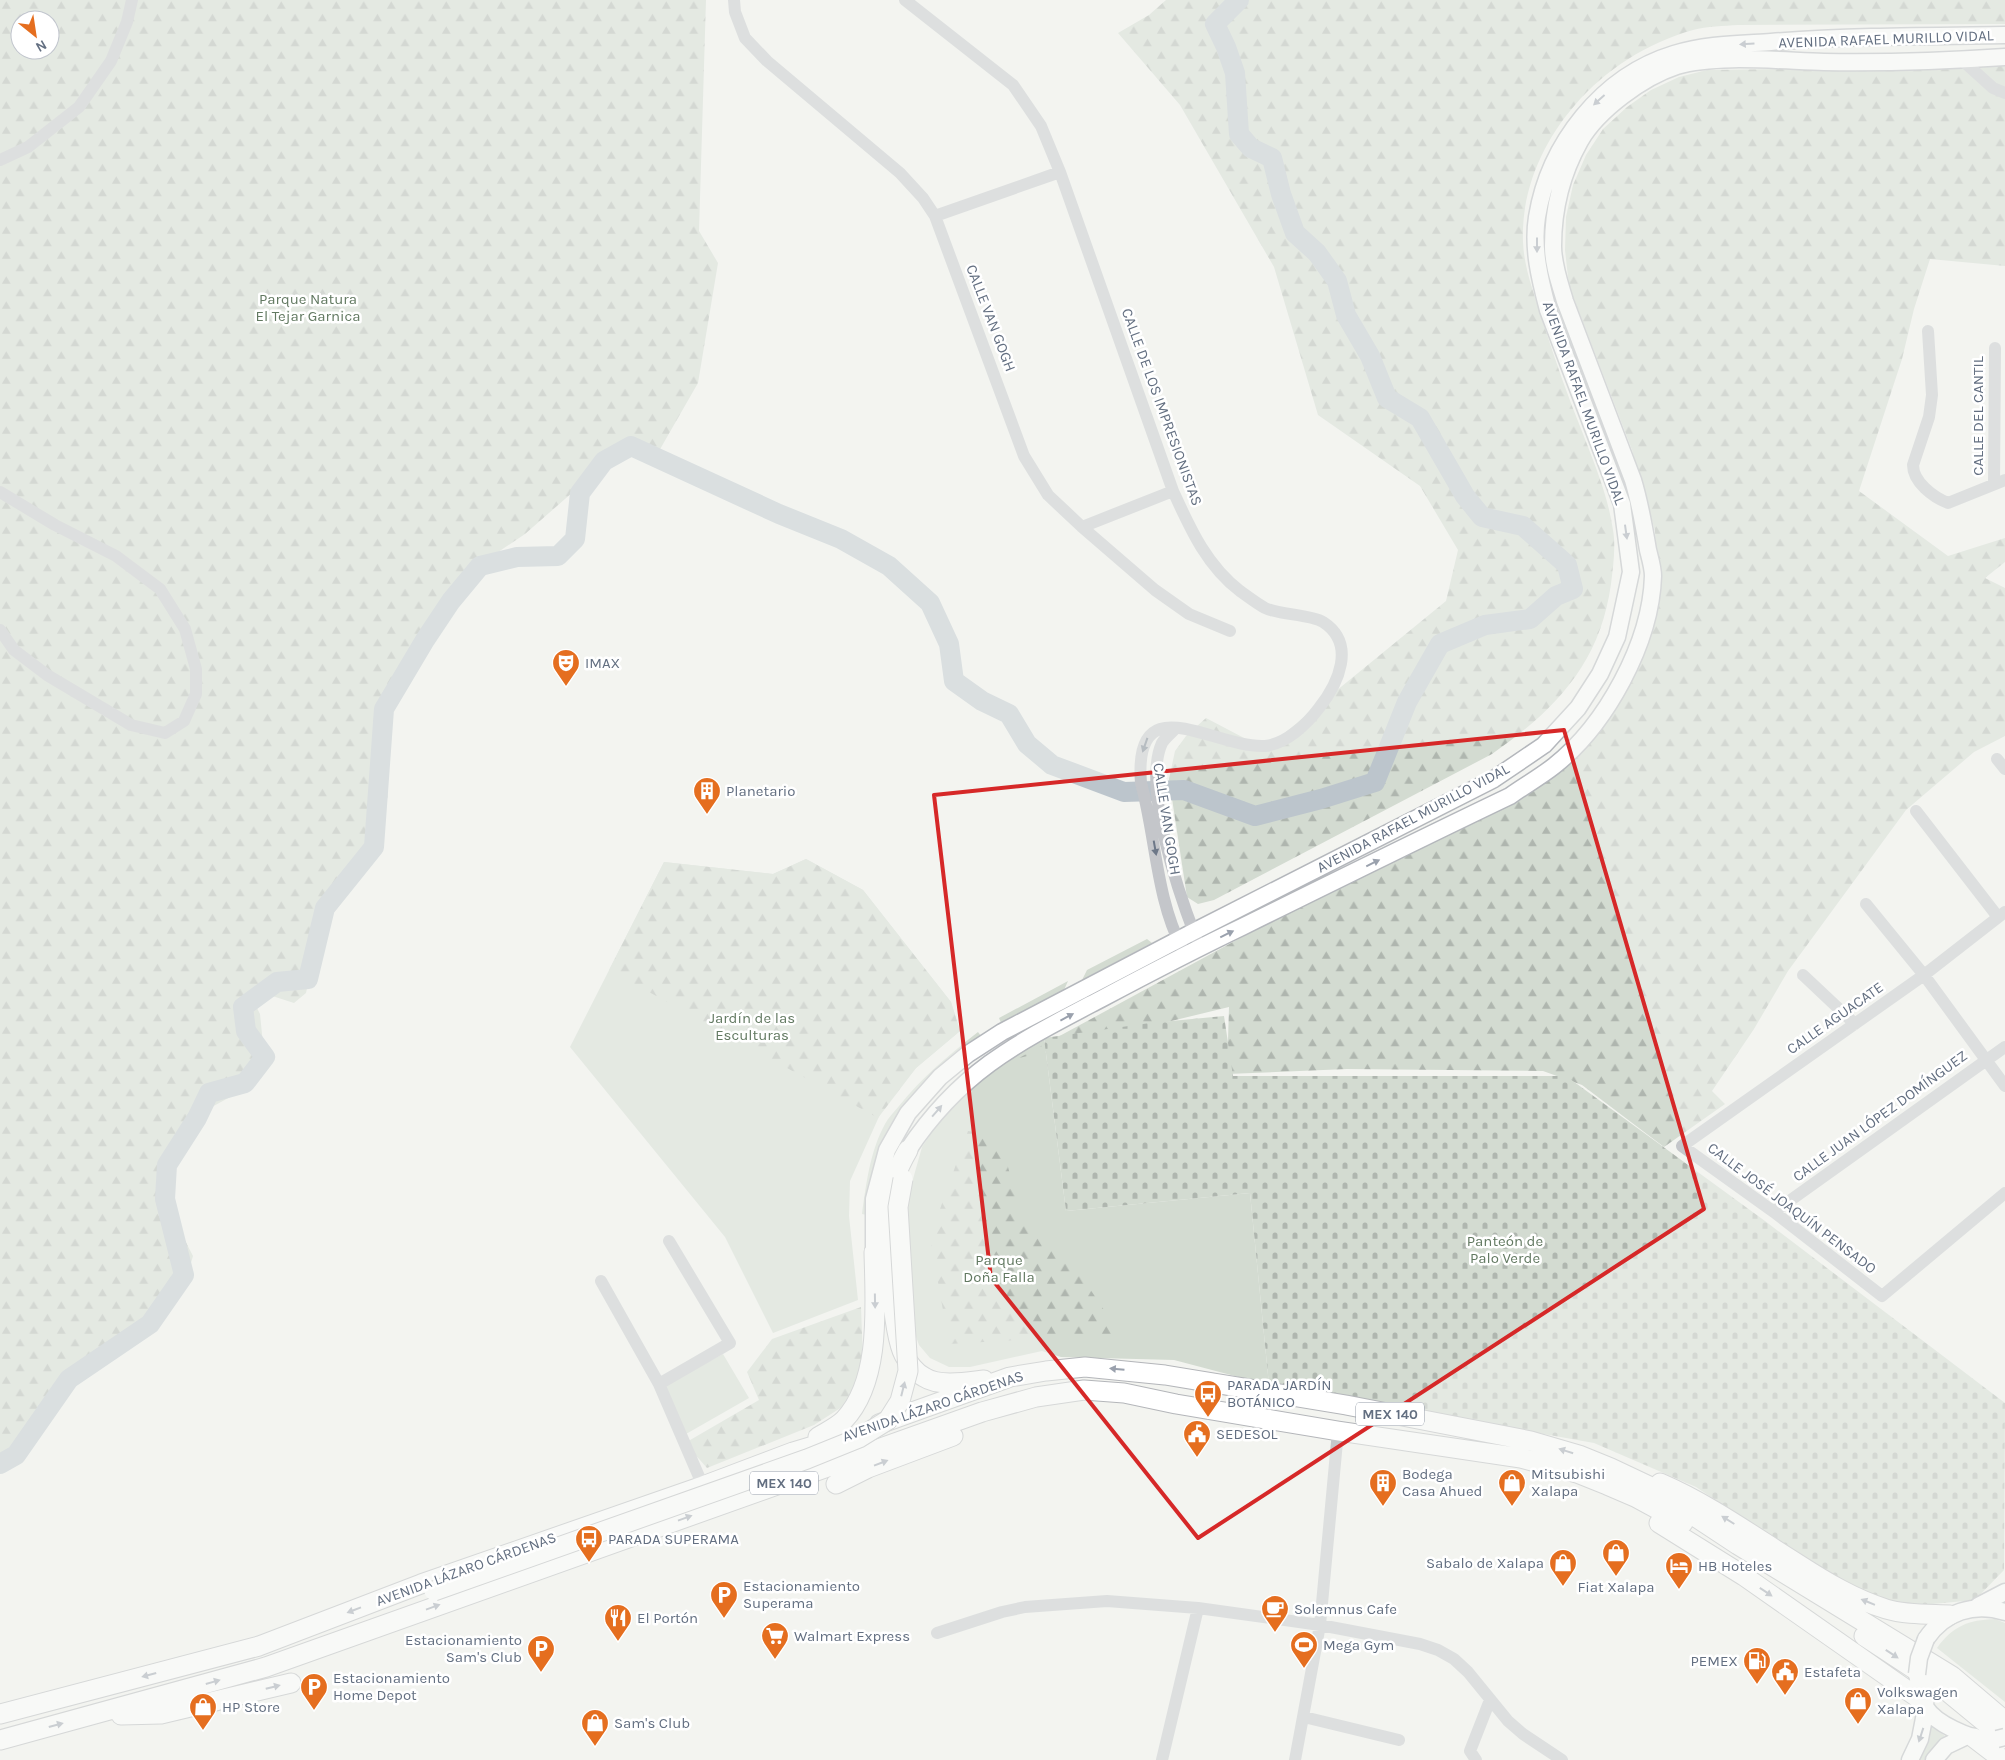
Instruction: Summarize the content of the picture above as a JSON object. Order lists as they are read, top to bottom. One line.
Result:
{"streets":{"highway":["AVENIDA LÁZARO CÁRDENAS","MEX 140"],"main road":["AVENIDA RAFAEL MURILLO VIDAL"],"street":["CALLE VAN GOGH","CALLE DE LOS IMPRESIONISTAS","CALLE DEL CANTIL","CALLE AGUACATE","CALLE JUAN LÓPEZ DOMÍNGUEZ","CALLE JOSÉ JOAQUÍN PENSADO"]},"crossings":[["AVENIDA RAFAEL MURILLO VIDAL","CALLE VAN GOGH"],["CALLE VAN GOGH","CALLE DE LOS IMPRESIONISTAS"],["CALLE AGUACATE","CALLE JOSÉ JOAQUÍN PENSADO"],["CALLE JUAN LÓPEZ DOMÍNGUEZ","CALLE JOSÉ JOAQUÍN PENSADO"]],"parks":["Parque Natura El Tejar Garnica","Jardín de las Esculturas","Panteón de Palo Verde","Parque Doña Falla"],"places":{"theatre":["IMAX"],"building":["Planetario","Bodega Casa Ahued"],"bus stop":["PARADA JARDÍN BOTÁNICO","PARADA SUPERAMA"],"public building":["SEDESOL","Estafeta"],"shop":["Mitsubishi Xalapa","Fiat Xalapa","Sabalo de Xalapa","Volkswagen Xalapa","HP Store","Sam's Club"],"hotel":["HB Hoteles"],"parking":["Estacionamiento Superama","Estacionamiento Sam's Club","Estacionamiento Home Depot"],"cafe":["Solemnus Cafe"],"restaurant":["El Portón"],"supermarket":["Walmart Express"],"sports":["Mega Gym"],"fuel station":["PEMEX"]},"north":"bottom right"}
